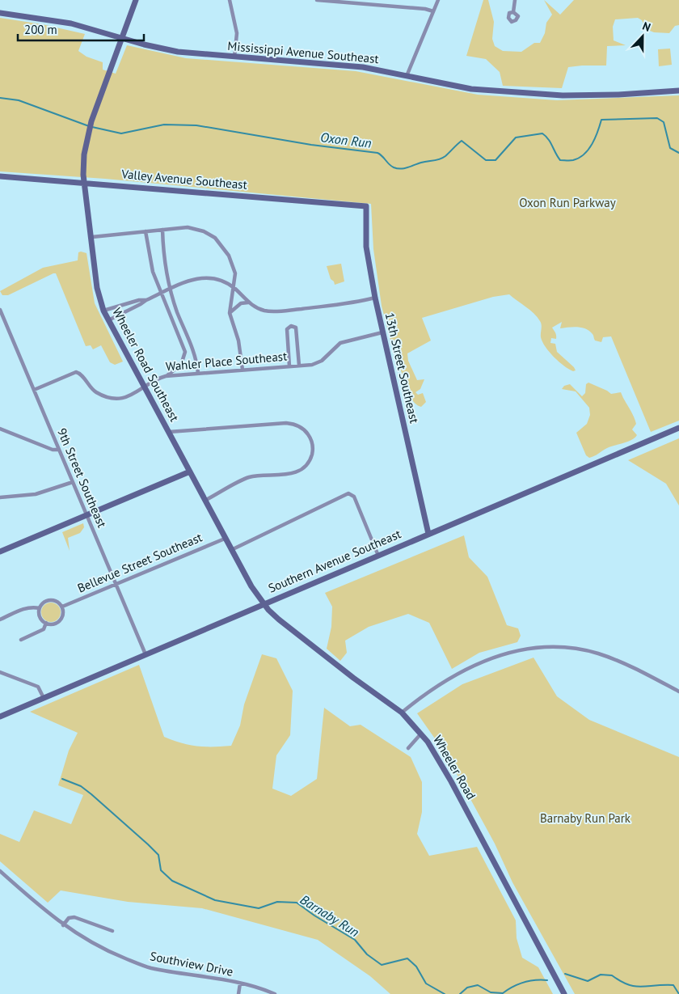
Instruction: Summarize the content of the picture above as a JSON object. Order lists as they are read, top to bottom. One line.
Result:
{"streets":{"main road":["Mississippi Avenue Southeast","Valley Avenue Southeast","Wheeler Road Southeast","13th Street Southeast","Southern Avenue Southeast","Wheeler Road"],"street":["Wahler Place Southeast","9th Street Southeast","Bellevue Street Southeast","Southview Drive"]},"crossings":[["Mississippi Avenue Southeast","Wheeler Road Southeast"],["Valley Avenue Southeast","Wheeler Road Southeast"],["Valley Avenue Southeast","13th Street Southeast"],["Wahler Place Southeast","Wheeler Road Southeast"],["Wahler Place Southeast","13th Street Southeast"],["Wahler Place Southeast","9th Street Southeast"],["Wheeler Road Southeast","Southern Avenue Southeast"],["Wheeler Road Southeast","Bellevue Street Southeast"],["Wheeler Road Southeast","Wheeler Road"],["13th Street Southeast","Southern Avenue Southeast"],["9th Street Southeast","Southern Avenue Southeast"],["9th Street Southeast","Bellevue Street Southeast"],["Southern Avenue Southeast","Wheeler Road"]],"water":["Oxon Run","Barnaby Run"],"parks":["Oxon Run Parkway","Barnaby Run Park"],"scale_bar":"200 m","north":"top"}
